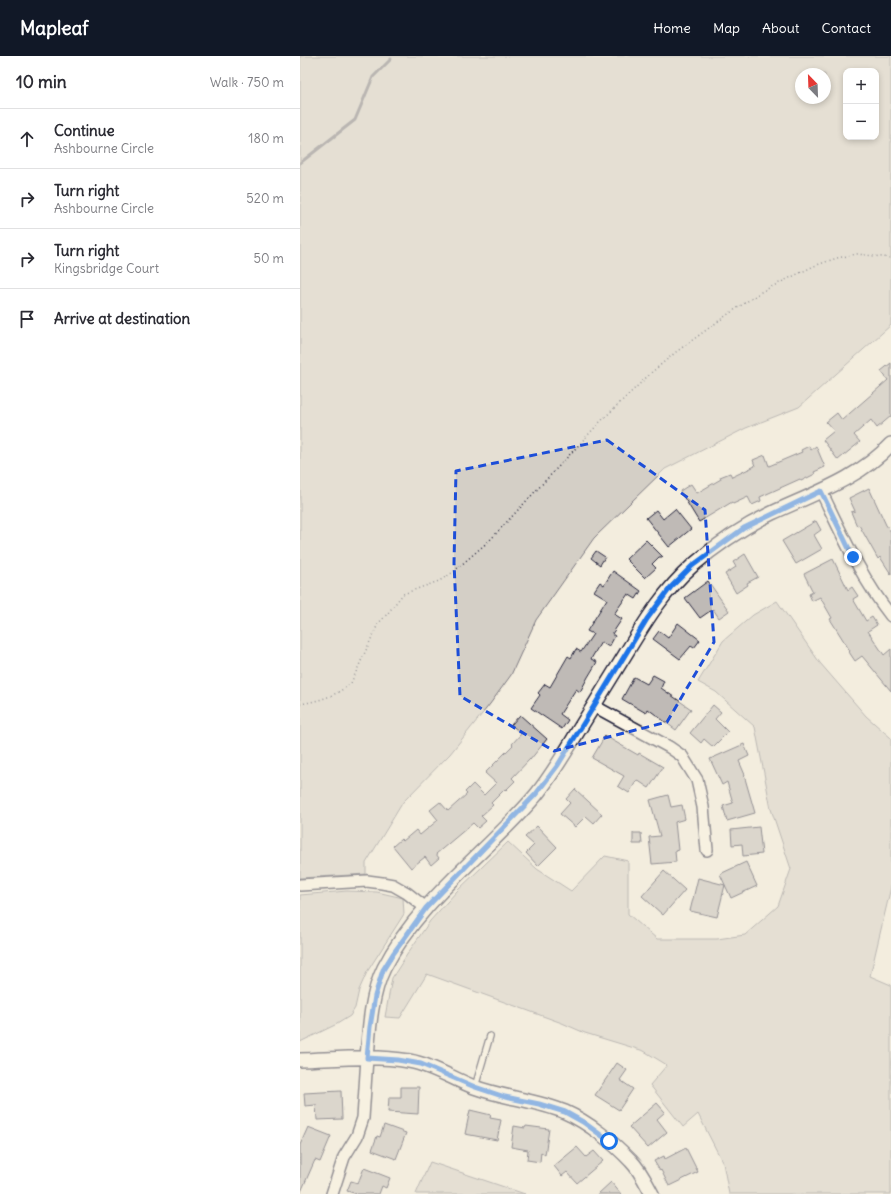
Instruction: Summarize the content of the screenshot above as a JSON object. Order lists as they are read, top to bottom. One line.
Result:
{"north":"top left","page":{"header":"Mapleaf","nav":["Home","Map","About","Contact"],"heading":["10 min","Walk · 750 m"],"map_buttons":["+","−"],"list":[["Continue","Ashbourne Circle","180 m"],["Turn right","Ashbourne Circle","520 m"],["Turn right","Kingsbridge Court","50 m"],"Arrive at destination"]}}
